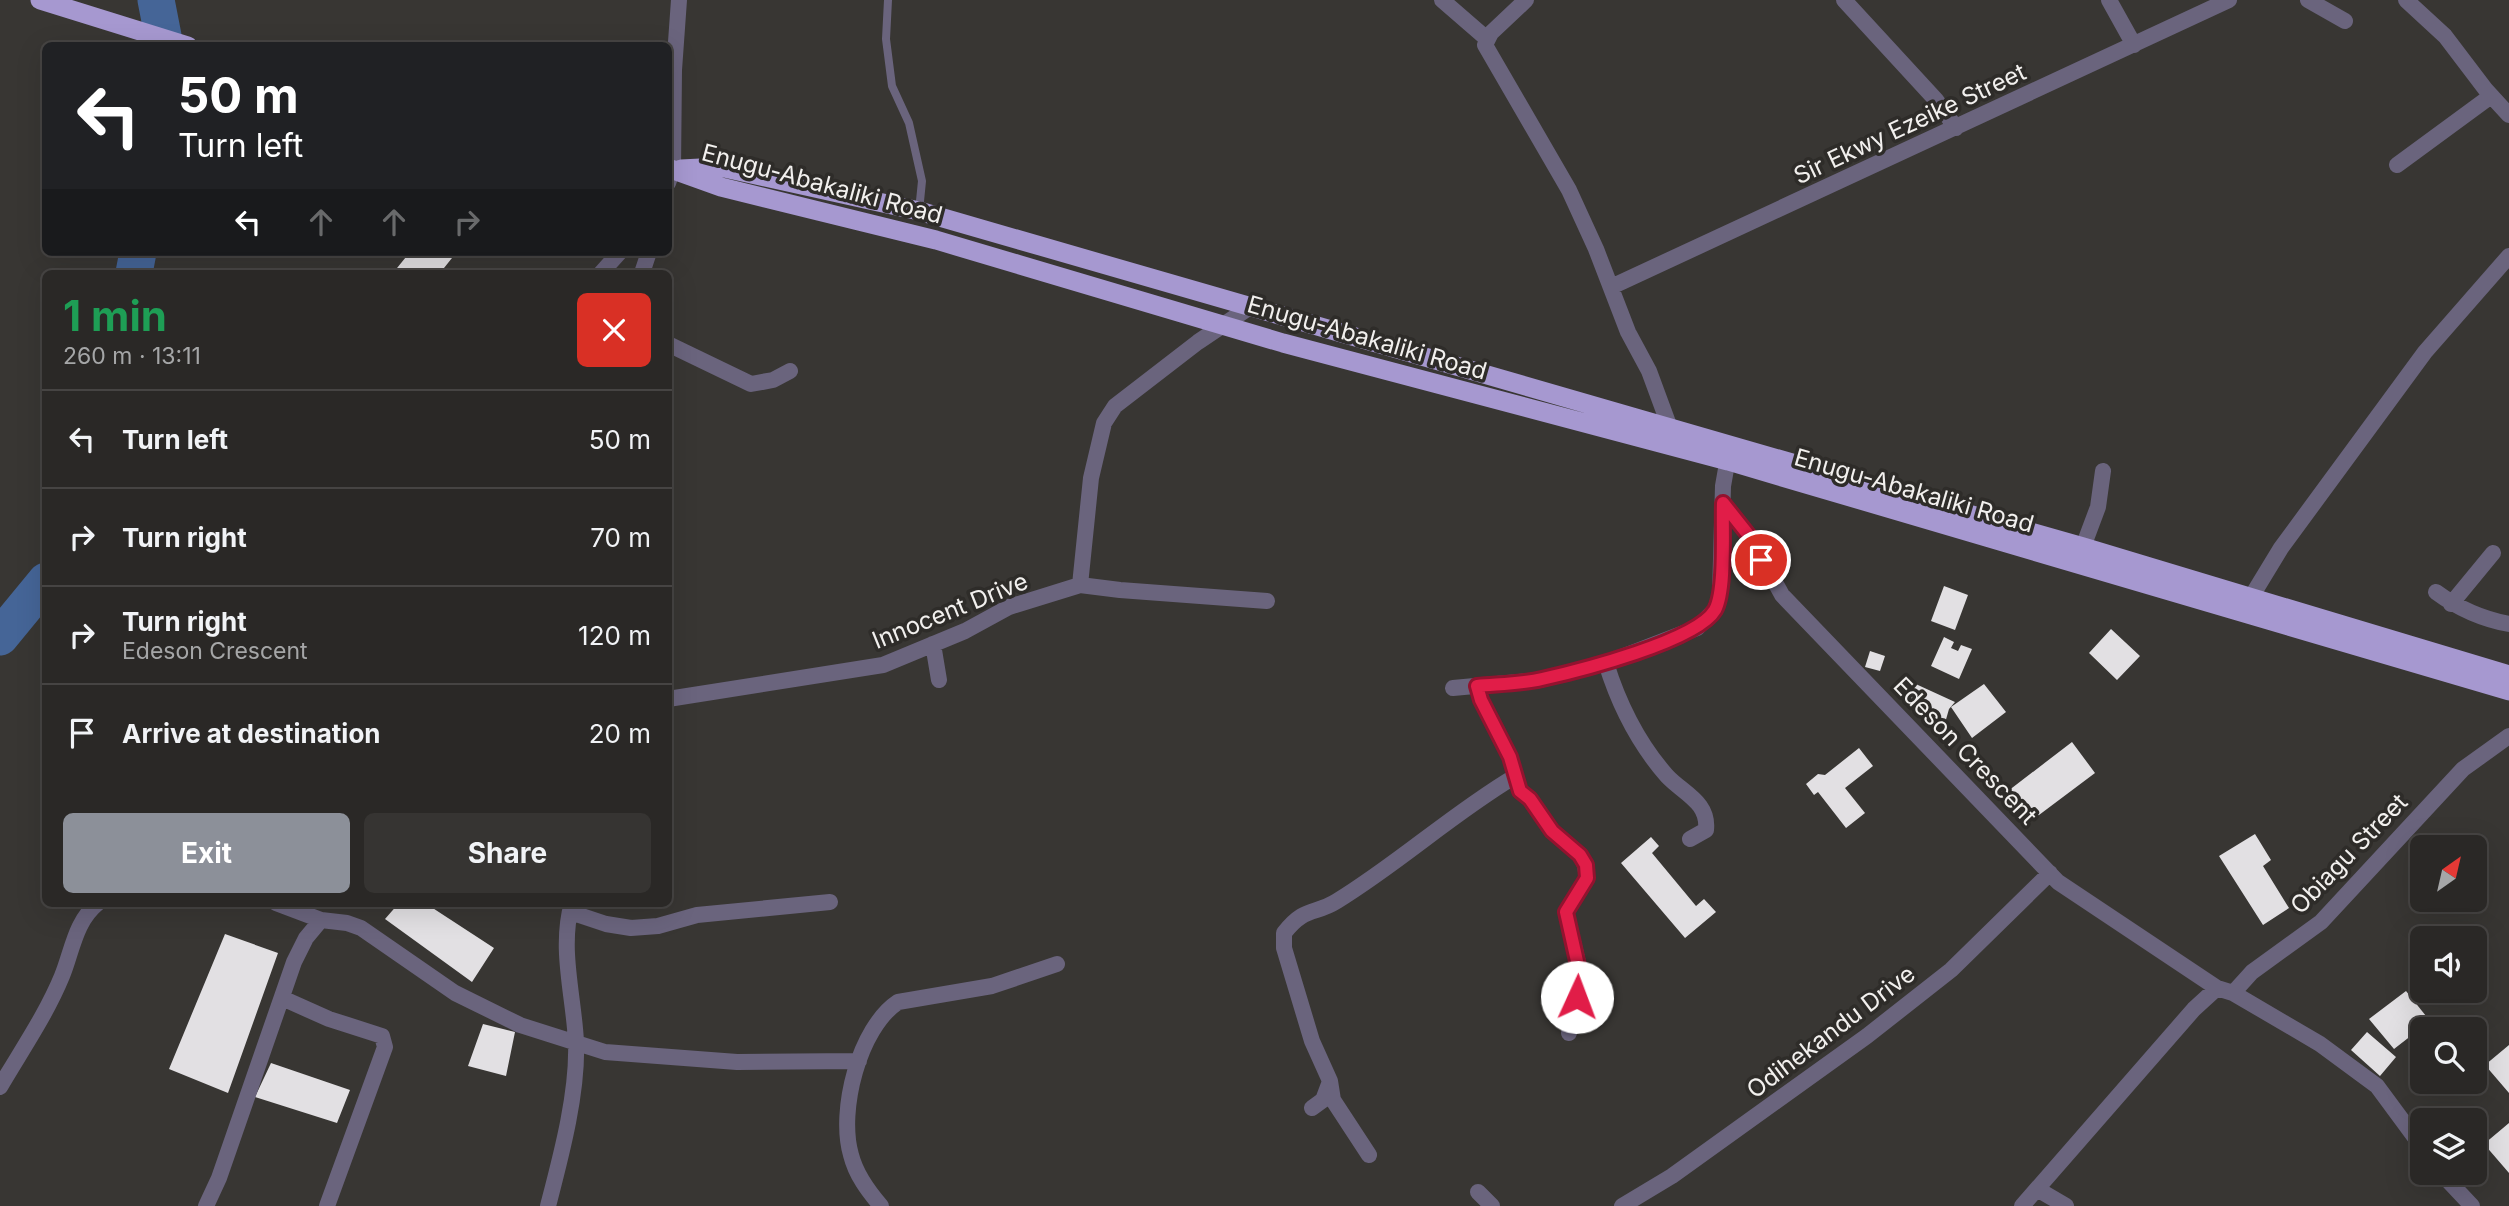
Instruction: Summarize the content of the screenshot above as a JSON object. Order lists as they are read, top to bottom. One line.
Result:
{"streets":{"highway":["Enugu-Abakaliki Road"],"street":["Sir Ekwy Ezeike Street","Innocent Drive","Edeson Crescent","Obiagu Street","Odihekandu Drive"]},"crossings":[["Edeson Crescent","Odihekandu Drive"]],"north":"top right","page":{"turn":["50 m","Turn left"],"heading":["1 min","260 m · 13:11"],"list":[{"name":"Turn left","value":"50 m"},{"name":"Turn right","value":"70 m"},{"name":"Turn right","note":"Edeson Crescent","value":"120 m"},{"name":"Arrive at destination","value":"20 m"}],"buttons":["Exit","Share"]}}
